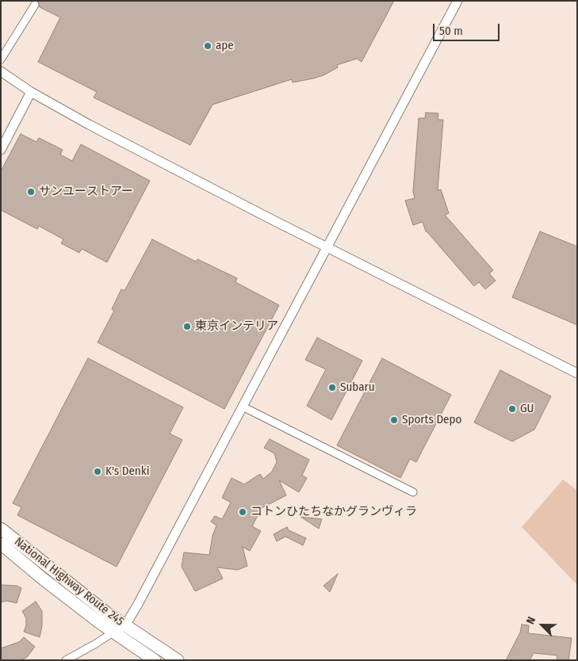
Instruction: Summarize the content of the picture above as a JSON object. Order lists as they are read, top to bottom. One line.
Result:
{"streets":{"highway":["National Highway Route 245"]},"places":["ape","サンユーストアー","東京インテリア","Subaru","GU","Sports Depo","K's Denki","コトンひたちなかグランヴィラ"],"scale_bar":"50 m","north":"top left"}
